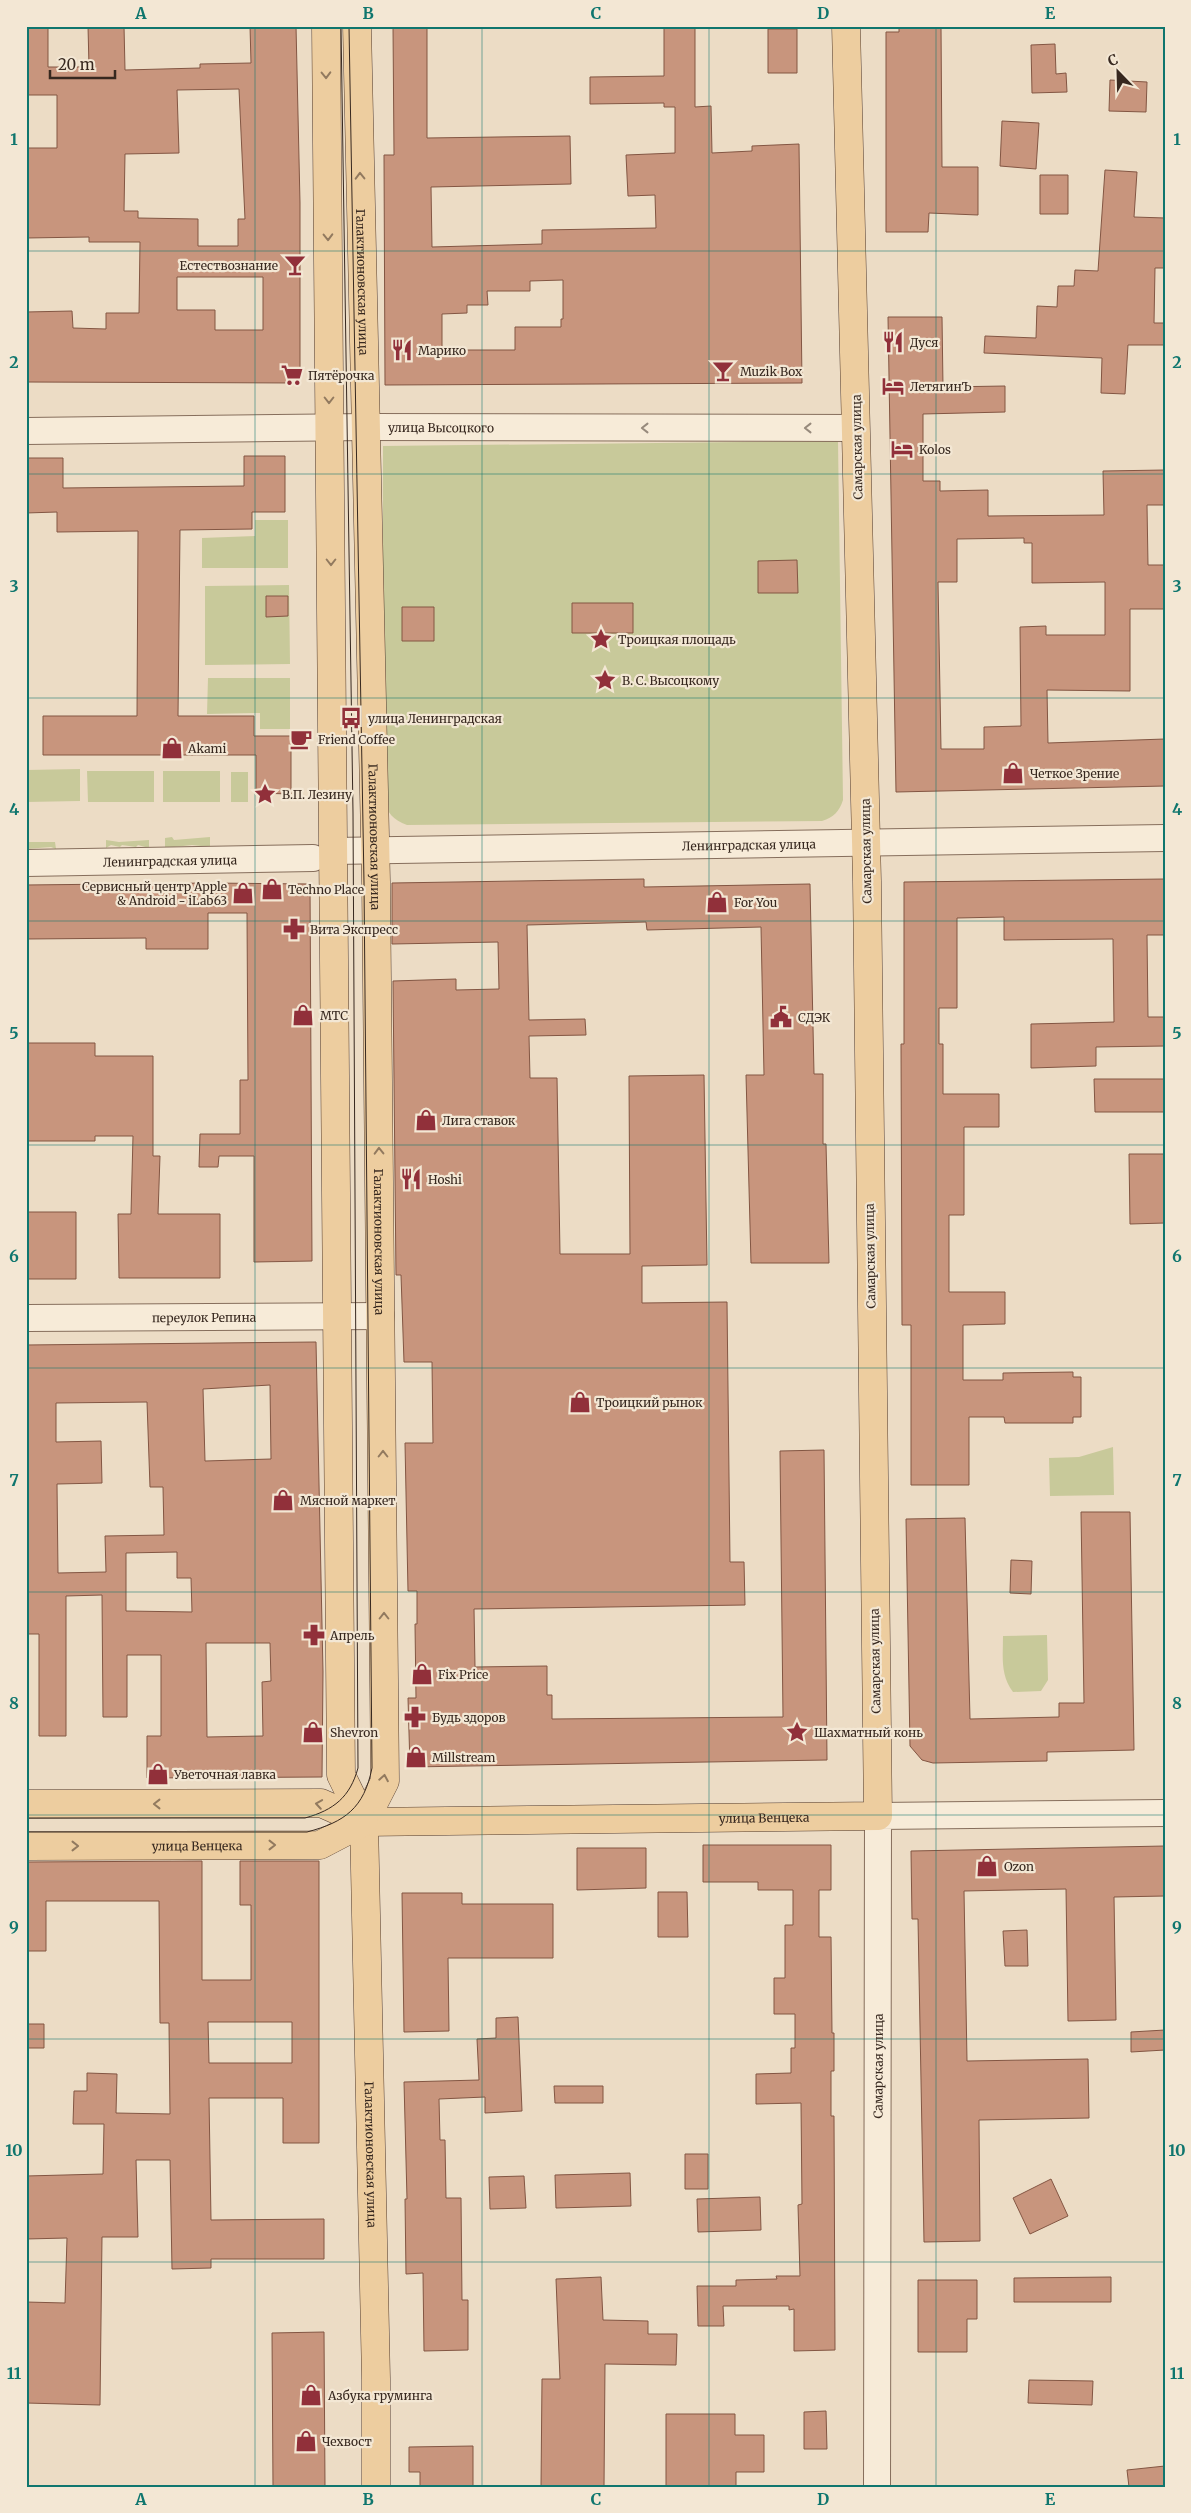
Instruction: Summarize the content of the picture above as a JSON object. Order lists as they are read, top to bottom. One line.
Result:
{"streets":{"main road":["Галактионовская улица","Самарская улица","улица Венцека"],"street":["улица Высоцкого","Ленинградская улица","переулок Репина"]},"crossings":[["Галактионовская улица","улица Высоцкого"],["Галактионовская улица","Ленинградская улица"],["Галактионовская улица","переулок Репина"],["Галактионовская улица","улица Венцека"],["улица Высоцкого","Самарская улица"],["Самарская улица","Ленинградская улица"],["Самарская улица","улица Венцека"]],"one_way":["улица Высоцкого"],"places":{"bar":["Естествознание","Muzik Box"],"restaurant":["Дуся","Марико","Hoshi"],"supermarket":["Пятёрочка"],"hotel":["ЛетягинЪ","Kolos"],"place":["Троицкая площадь","В. С. Высоцкому","В.П. Лезину","Шахматный конь"],"bus stop":["улица Ленинградская"],"cafe":["Friend Coffee"],"shop":["Akami","Четкое Зрение","Techno Place","Сервисный центр Apple & Android - iLab63","For You","МТС","Лига ставок","Троицкий рынок","Мясной маркет","Fix Price","Shevron","Millstream","Уветочная лавка","Ozon","Азбука груминга","Чехвост"],"pharmacy":["Вита Экспресс","Апрель","Будь здоров"],"public building":["СДЭК"]},"scale_bar":"20 m","north":"top left","grid":{"columns":["A","B","C","D","E"],"rows":["1","2","3","4","5","6","7","8","9","10","11"]}}
